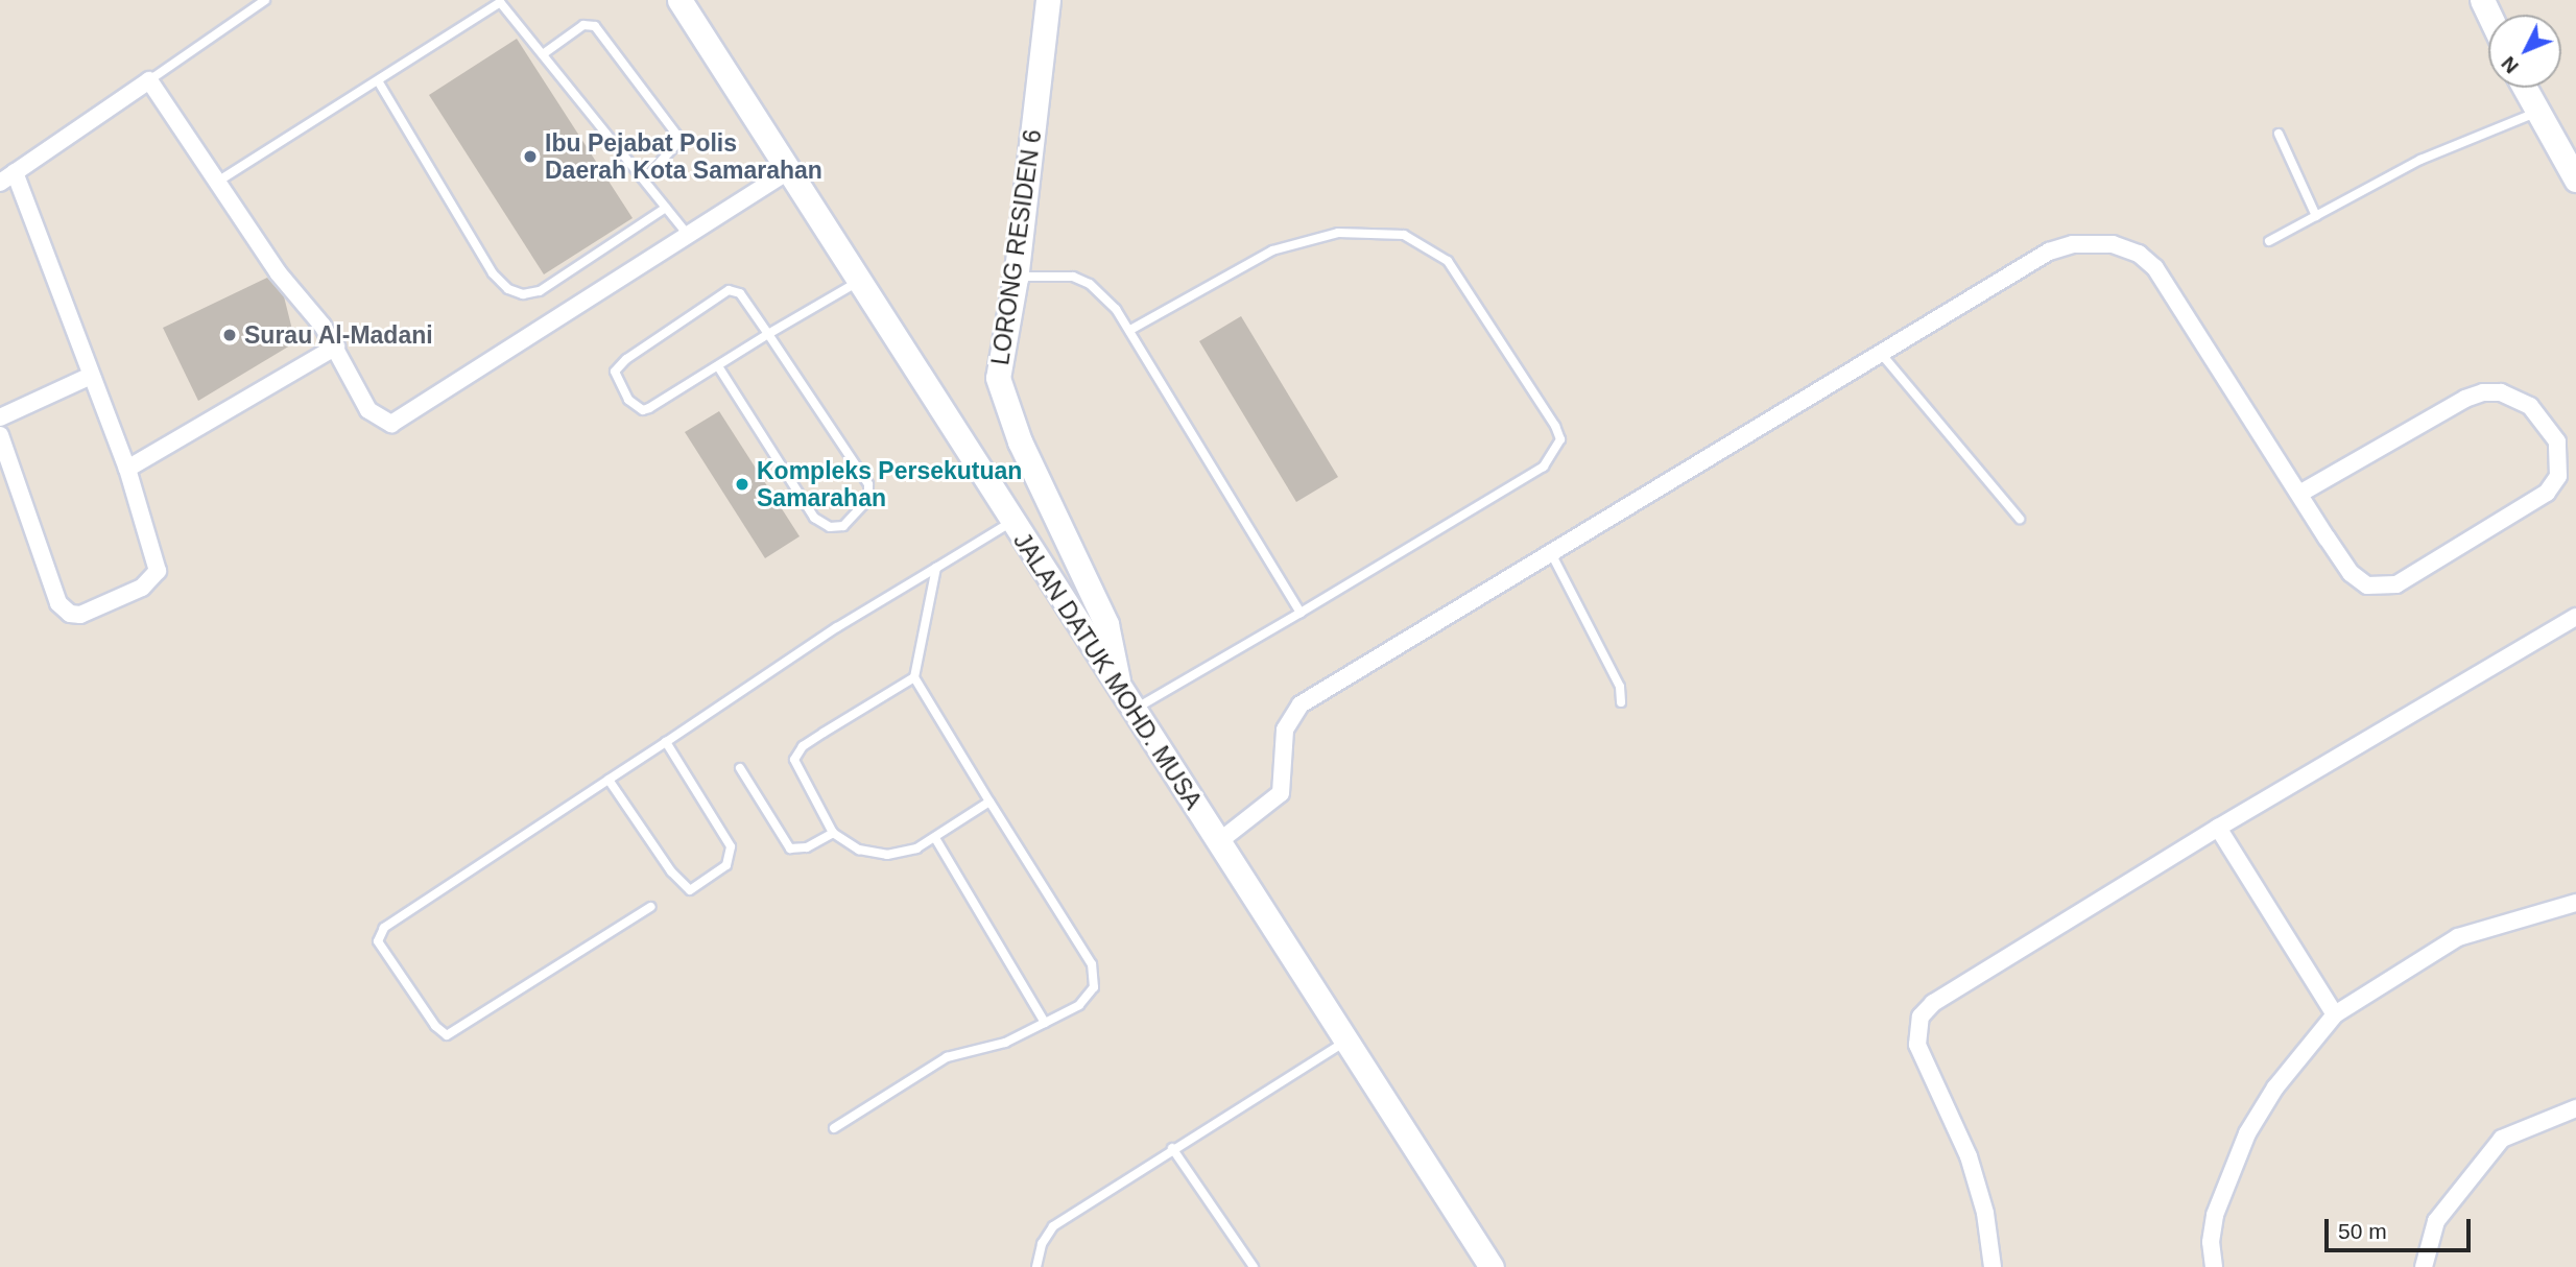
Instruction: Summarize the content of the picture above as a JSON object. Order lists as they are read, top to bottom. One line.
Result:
{"streets":{"main road":["LORONG RESIDEN 6","JALAN DATUK MOHD. MUSA"]},"crossings":[["LORONG RESIDEN 6","JALAN DATUK MOHD. MUSA"]],"places":["Ibu Pejabat Polis Daerah Kota Samarahan","Surau Al-Madani","Kompleks Persekutuan Samarahan"],"scale_bar":"50 m","north":"bottom left"}
